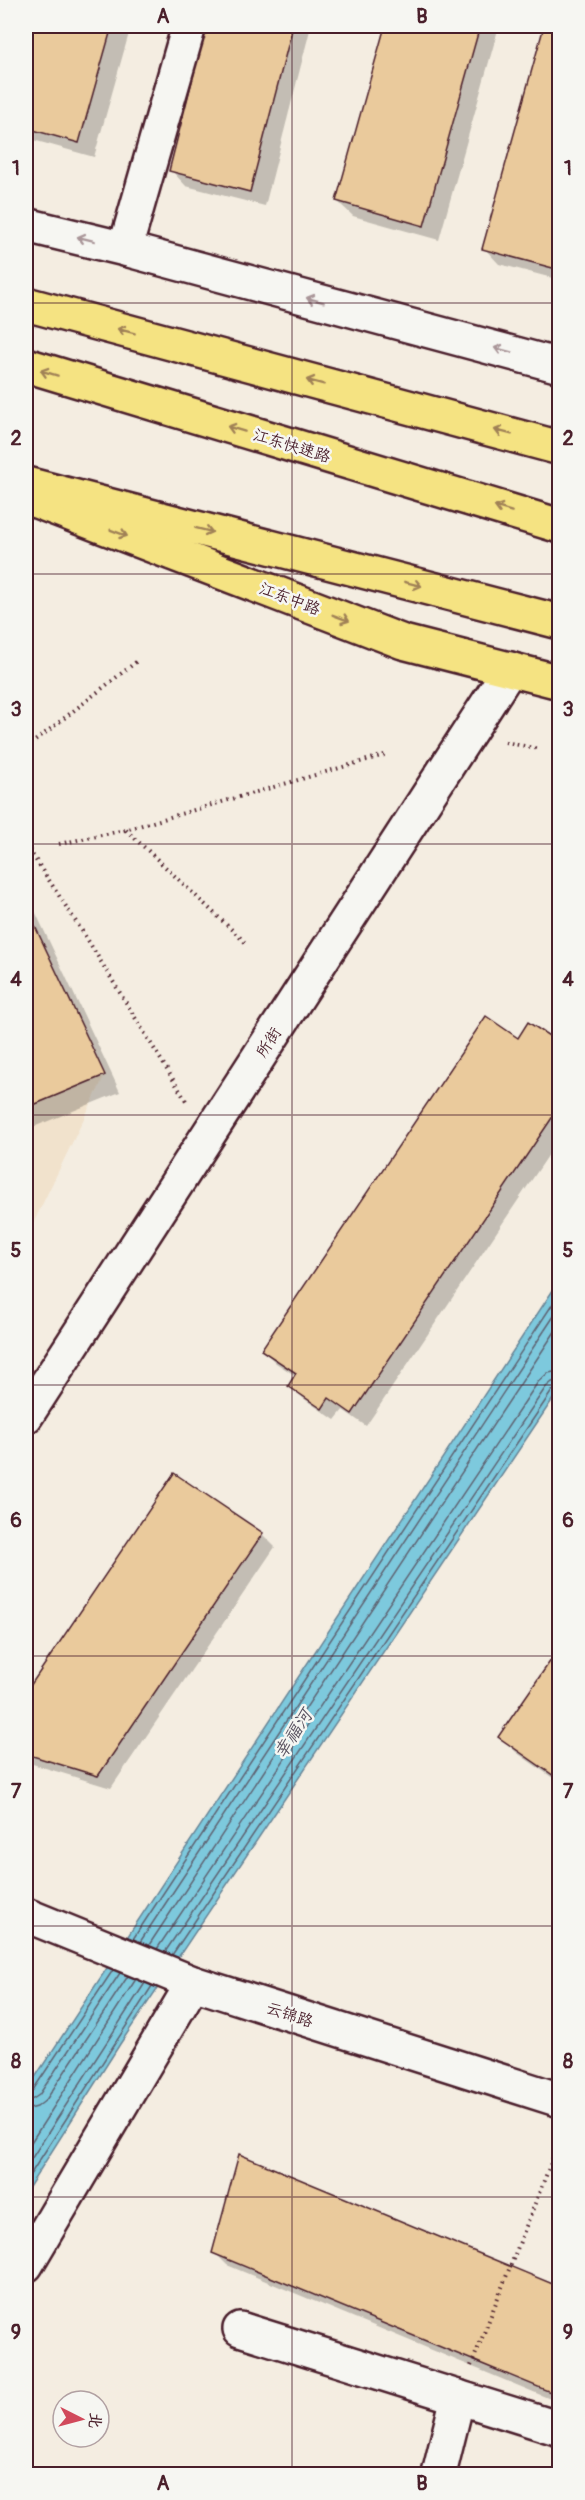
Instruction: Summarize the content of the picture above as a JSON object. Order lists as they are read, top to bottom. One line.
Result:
{"streets":{"main road":["江东快速路","江东中路"],"street":["所街","云锦路"]},"crossings":[["江东中路","所街"]],"water":["幸福河"],"north":"right","grid":{"columns":["A","B"],"rows":["1","2","3","4","5","6","7","8","9"]}}
